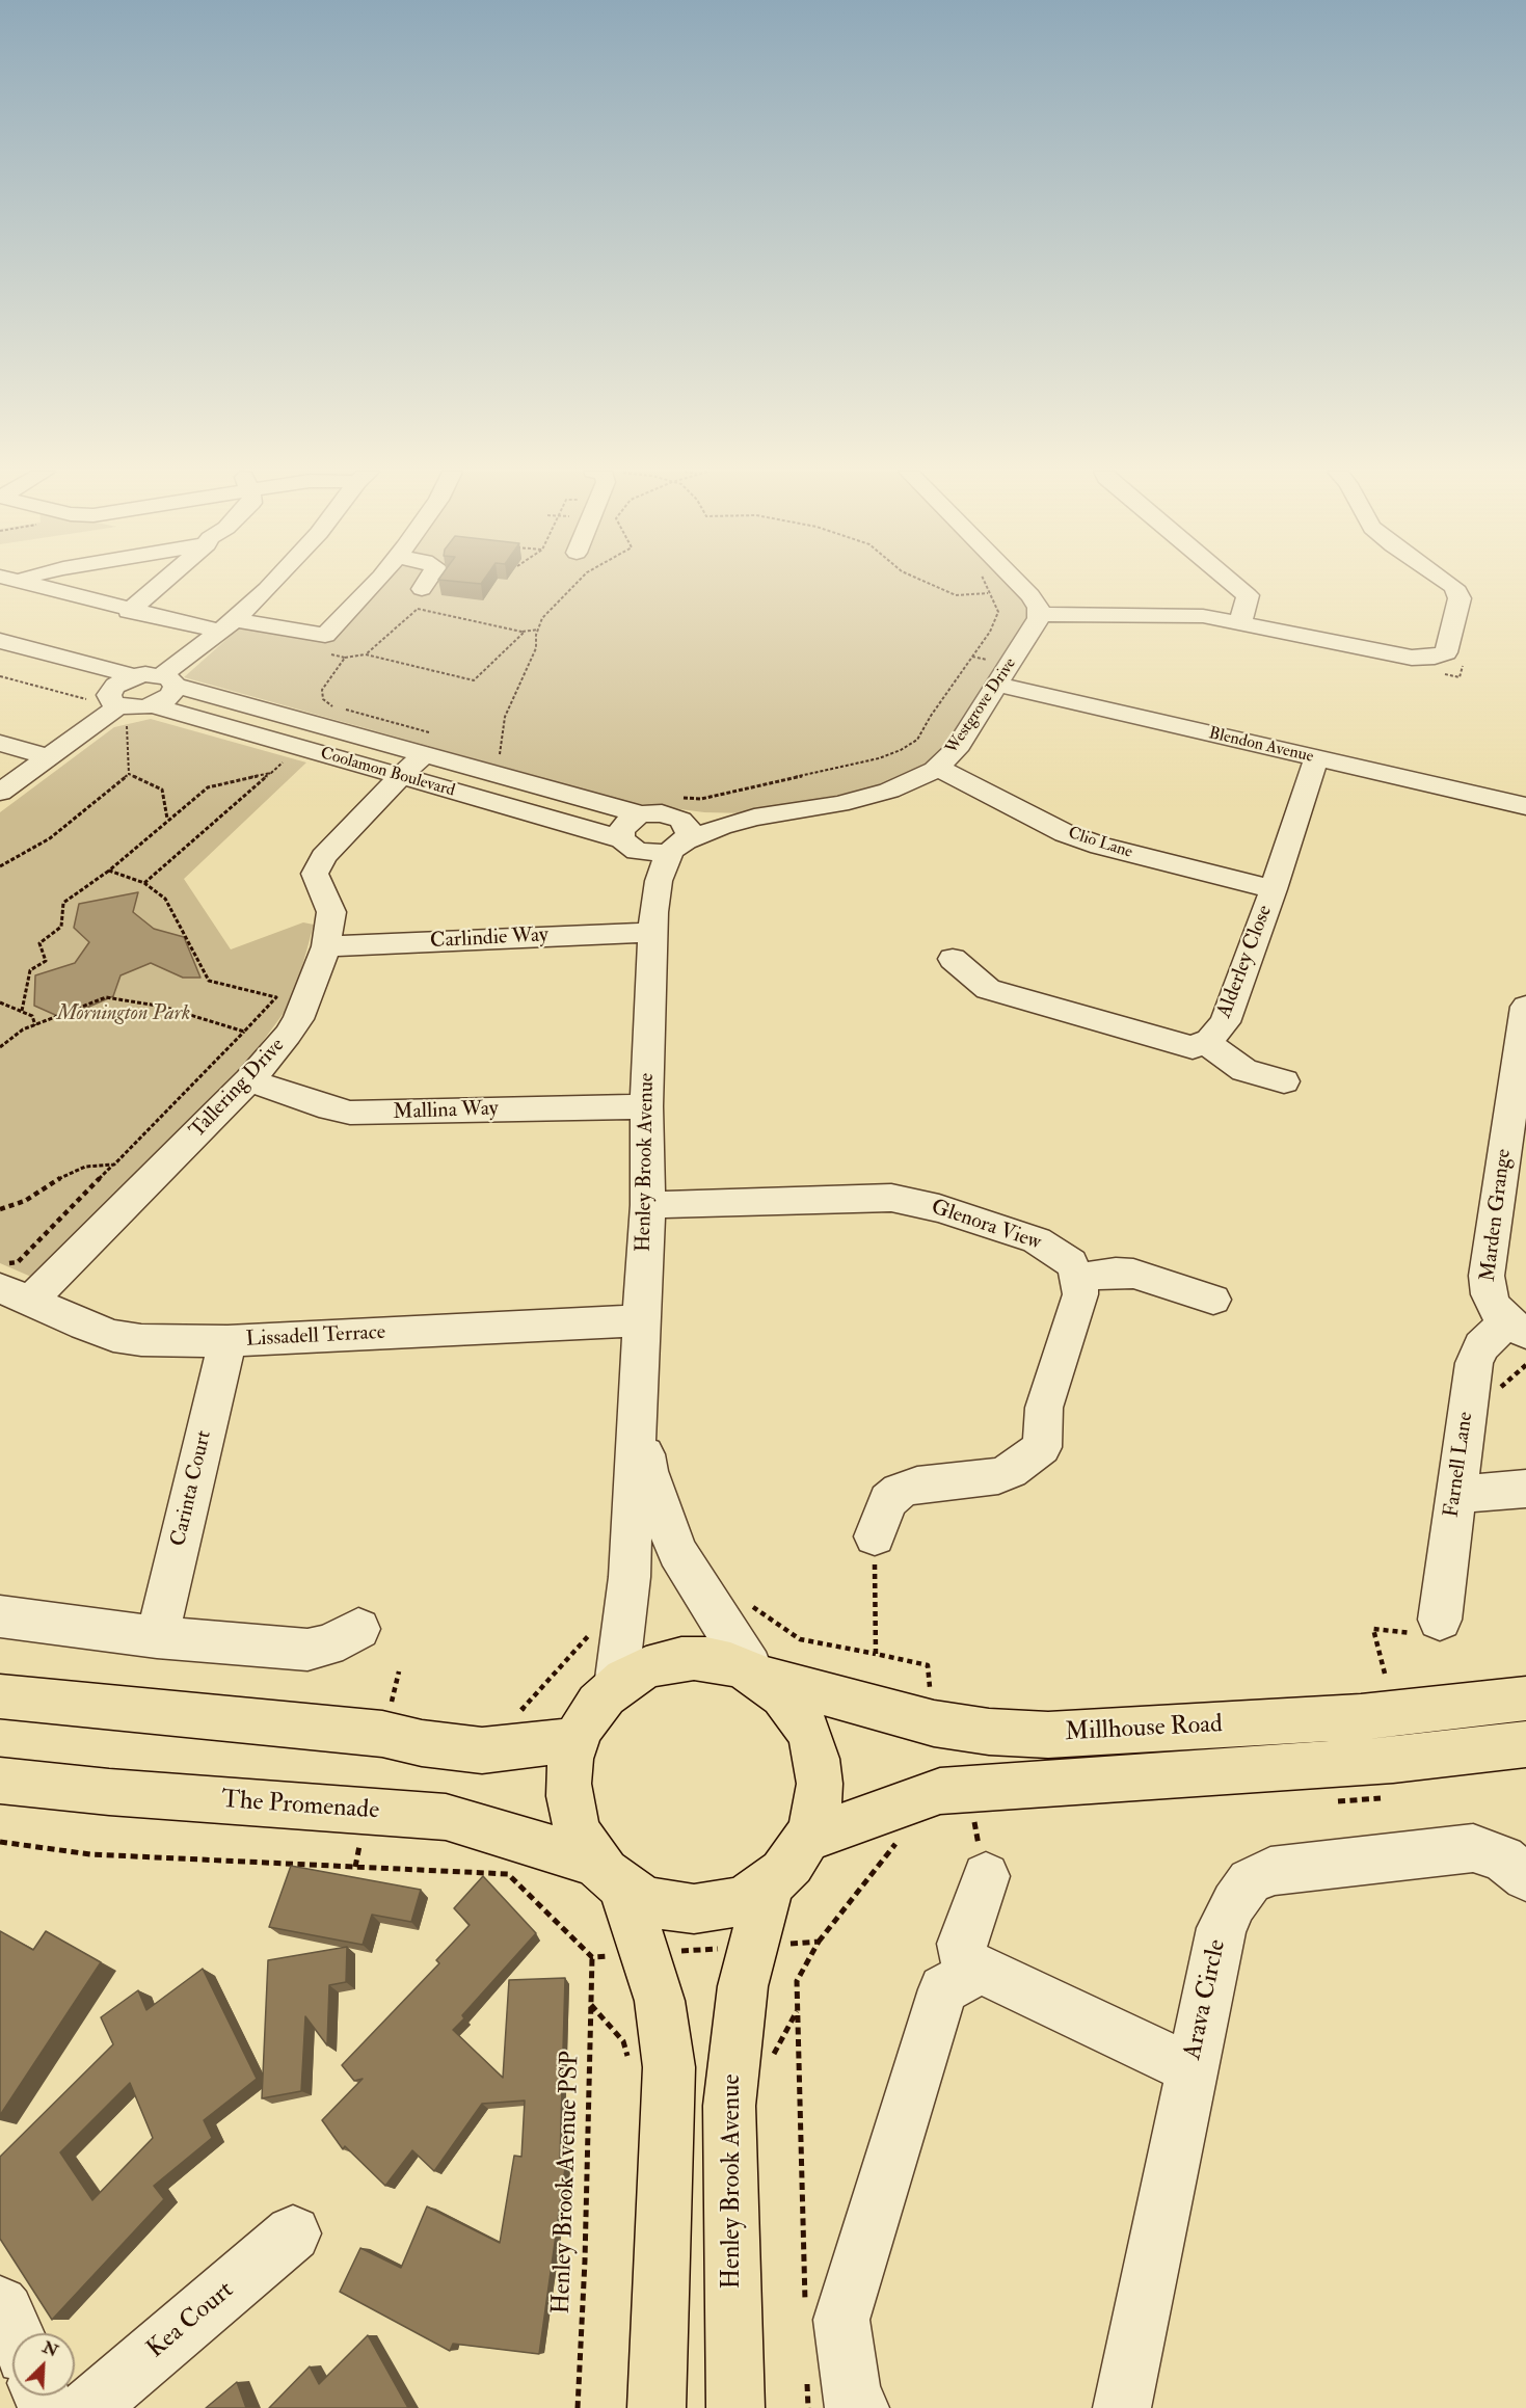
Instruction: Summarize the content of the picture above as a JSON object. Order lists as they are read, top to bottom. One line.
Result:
{"streets":{"main road":["Henley Brook Avenue","Millhouse Road","The Promenade"],"street":["Westgrove Drive","Blendon Avenue","Coolamon Boulevard","Clio Lane","Carlindie Way","Alderley Close","Tallering Drive","Mallina Way","Marden Grange","Glenora View","Lissadell Terrace","Farnell Lane","Carinta Court","Arava Circle","Kea Court"],"path":["Henley Brook Avenue PSP"]},"crossings":[["Westgrove Drive","Blendon Avenue"],["Westgrove Drive","Coolamon Boulevard"],["Westgrove Drive","Clio Lane"],["Westgrove Drive","Henley Brook Avenue"],["Blendon Avenue","Alderley Close"],["Coolamon Boulevard","Tallering Drive"],["Coolamon Boulevard","Henley Brook Avenue"],["Clio Lane","Alderley Close"],["Carlindie Way","Tallering Drive"],["Carlindie Way","Henley Brook Avenue"],["Tallering Drive","Mallina Way"],["Tallering Drive","Lissadell Terrace"],["Mallina Way","Henley Brook Avenue"],["Henley Brook Avenue","Glenora View"],["Henley Brook Avenue","Lissadell Terrace"],["Henley Brook Avenue","Millhouse Road"],["Henley Brook Avenue","The Promenade"],["Marden Grange","Farnell Lane"],["Lissadell Terrace","Carinta Court"],["Millhouse Road","The Promenade"]],"parks":["Mornington Park"],"north":"top right"}
